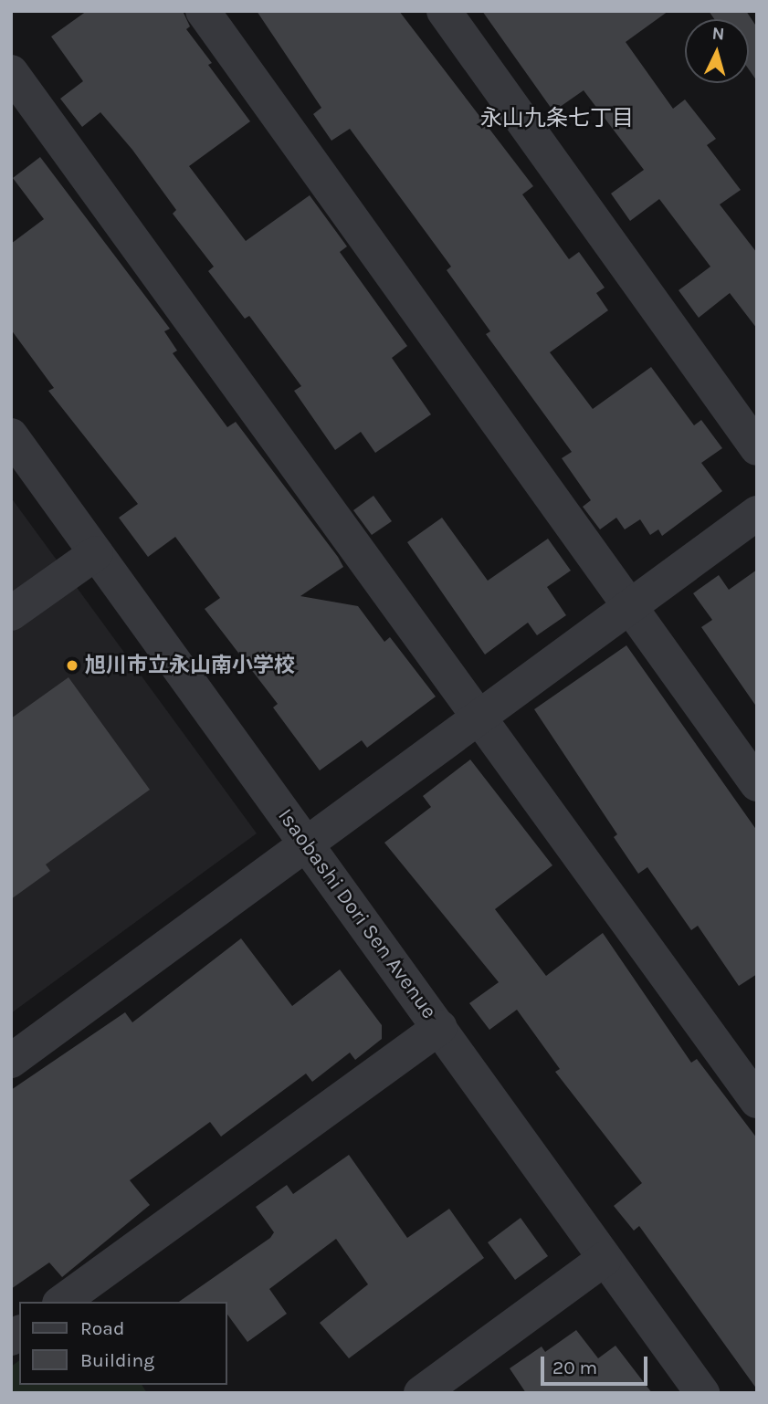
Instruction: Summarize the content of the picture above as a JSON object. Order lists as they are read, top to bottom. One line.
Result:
{"streets":{"street":["Isaobashi Dori Sen Avenue"]},"districts":["永山九条七丁目"],"places":["旭川市立永山南小学校"],"legend":["Road","Building"],"scale_bar":"20 m","north":"top"}
